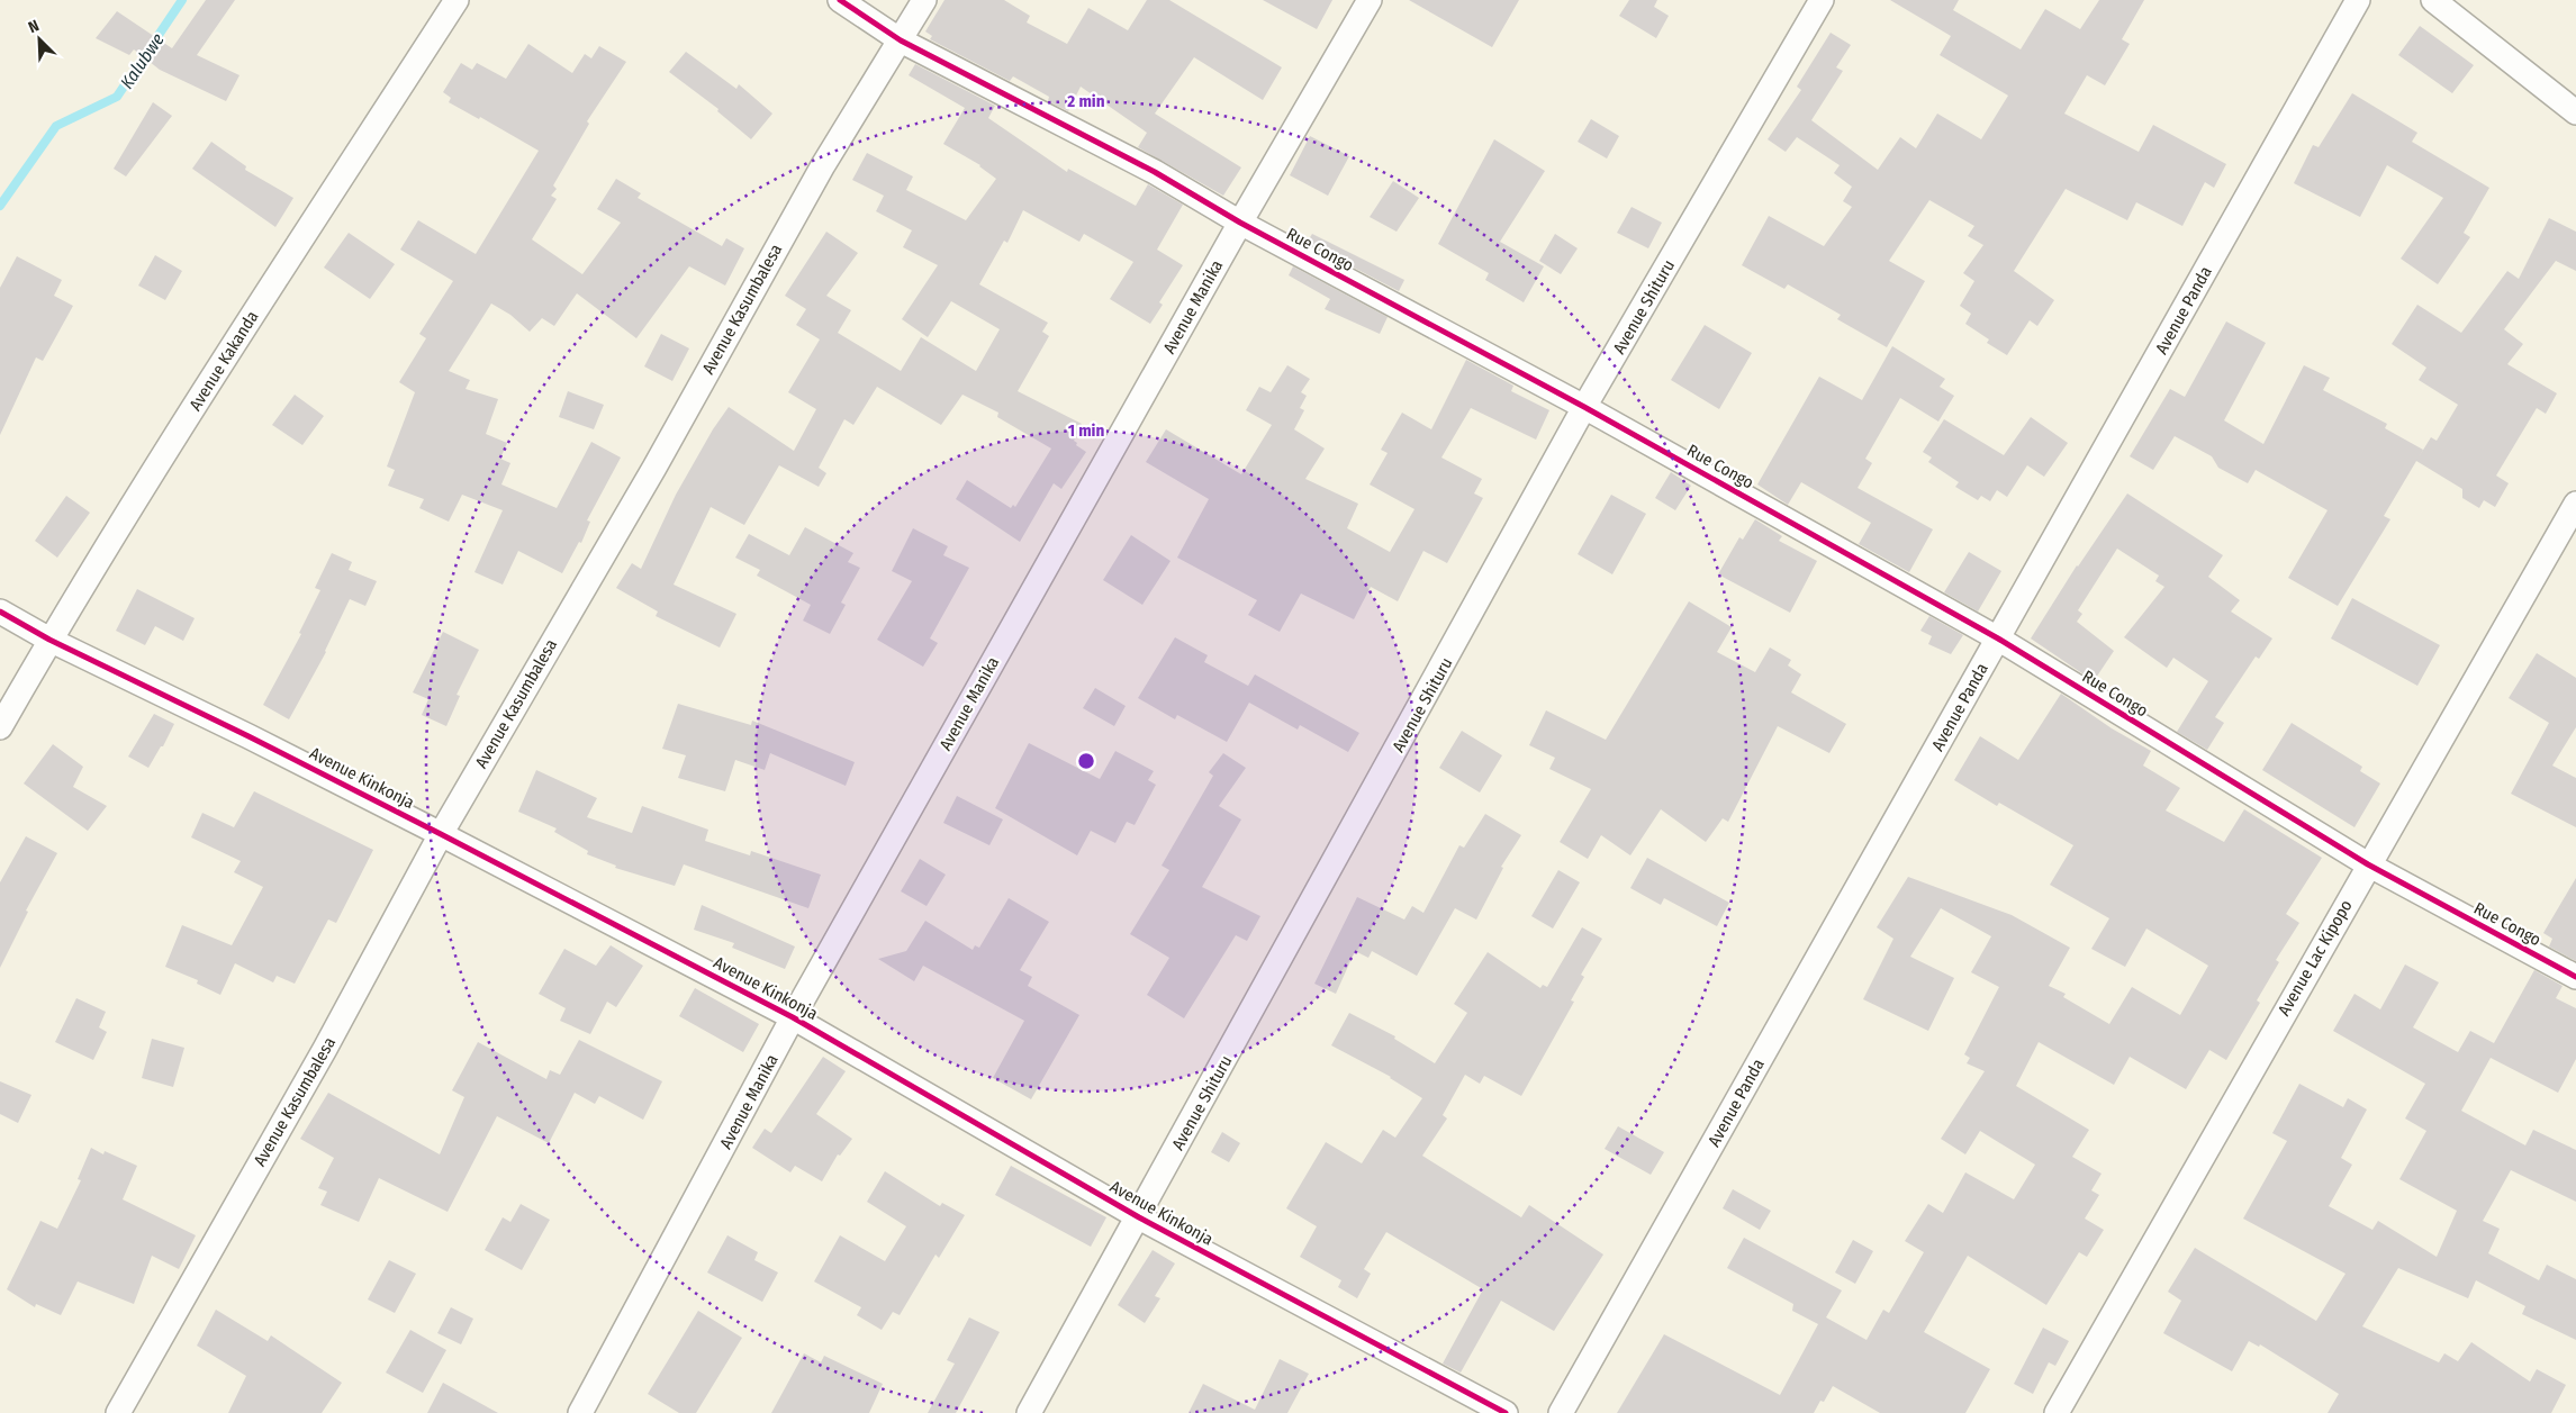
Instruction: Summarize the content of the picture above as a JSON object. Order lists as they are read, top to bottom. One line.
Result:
{"streets":{"street":["Rue Congo","Avenue Manika","Avenue Shituru","Avenue Kasumbalesa","Avenue Panda","Avenue Kakanda","Avenue Kinkonja","Avenue Lac Kipopo"]},"crossings":[["Rue Congo","Avenue Manika"],["Rue Congo","Avenue Shituru"],["Rue Congo","Avenue Kasumbalesa"],["Rue Congo","Avenue Panda"],["Rue Congo","Avenue Lac Kipopo"],["Avenue Manika","Avenue Kinkonja"],["Avenue Shituru","Avenue Kinkonja"],["Avenue Kasumbalesa","Avenue Kinkonja"],["Avenue Kakanda","Avenue Kinkonja"]],"water":["Kalubwe"],"north":"top left","rings":["2 min","1 min"]}
